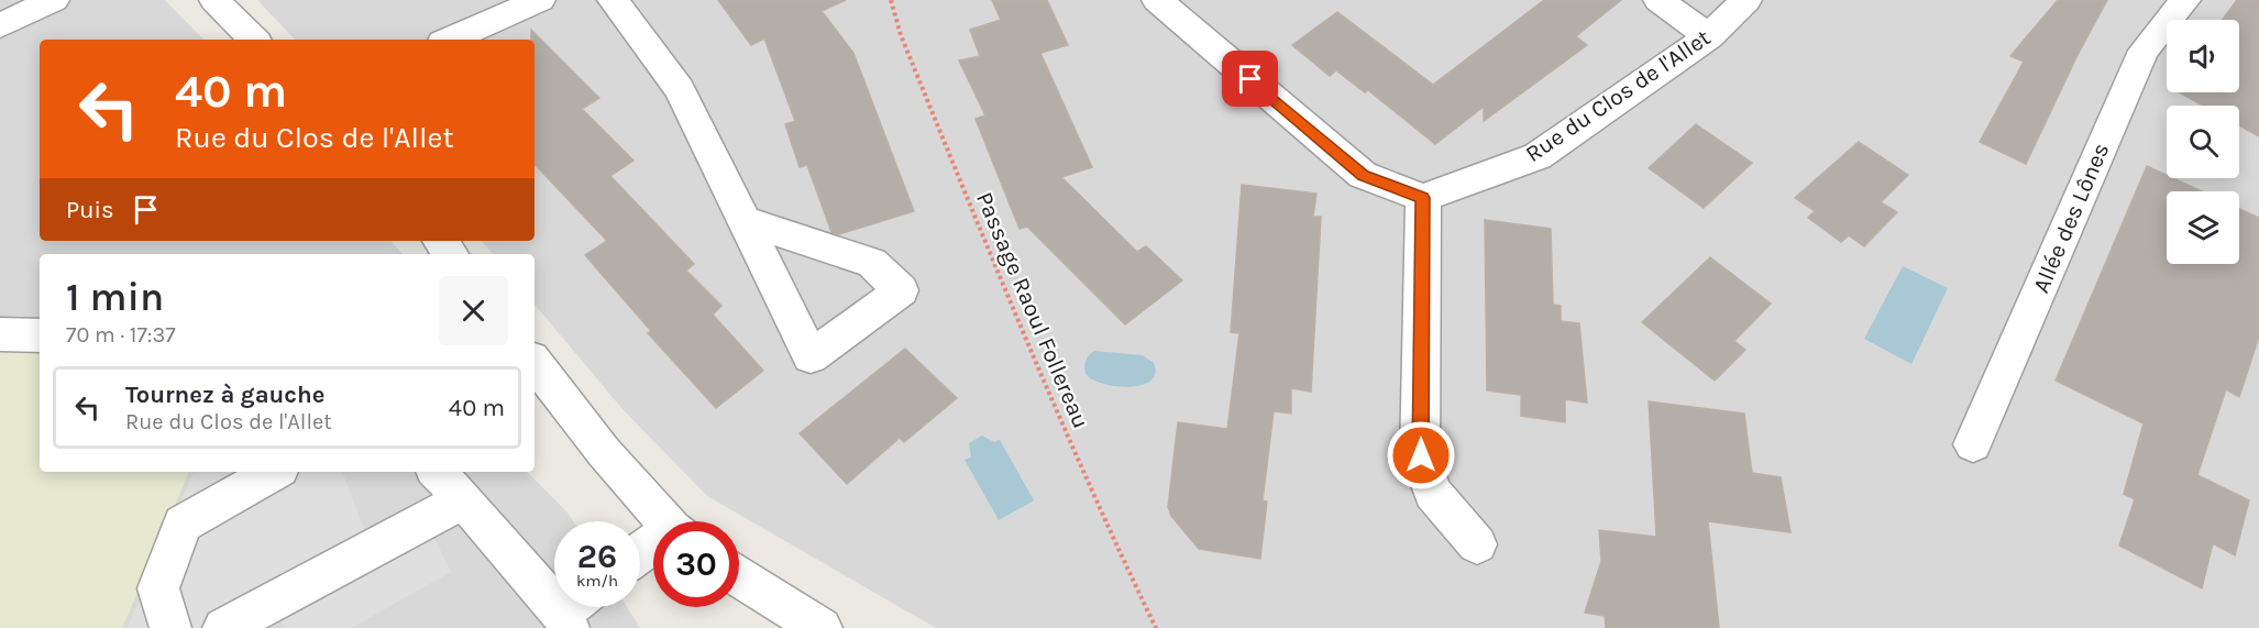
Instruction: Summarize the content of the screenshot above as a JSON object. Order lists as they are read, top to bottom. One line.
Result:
{"streets":{"street":["Rue du Clos de l'Allet","Allée des Lônes"],"path":["Passage Raoul Follereau"]},"page":{"turn":["40 m","Rue du Clos de l'Allet"],"then":"Puis","heading":["1 min","70 m · 17:37"],"list":[{"name":"Tournez à gauche","note":"Rue du Clos de l'Allet","value":"40 m"}],"speed":"26 km/h","limit":"30"}}
